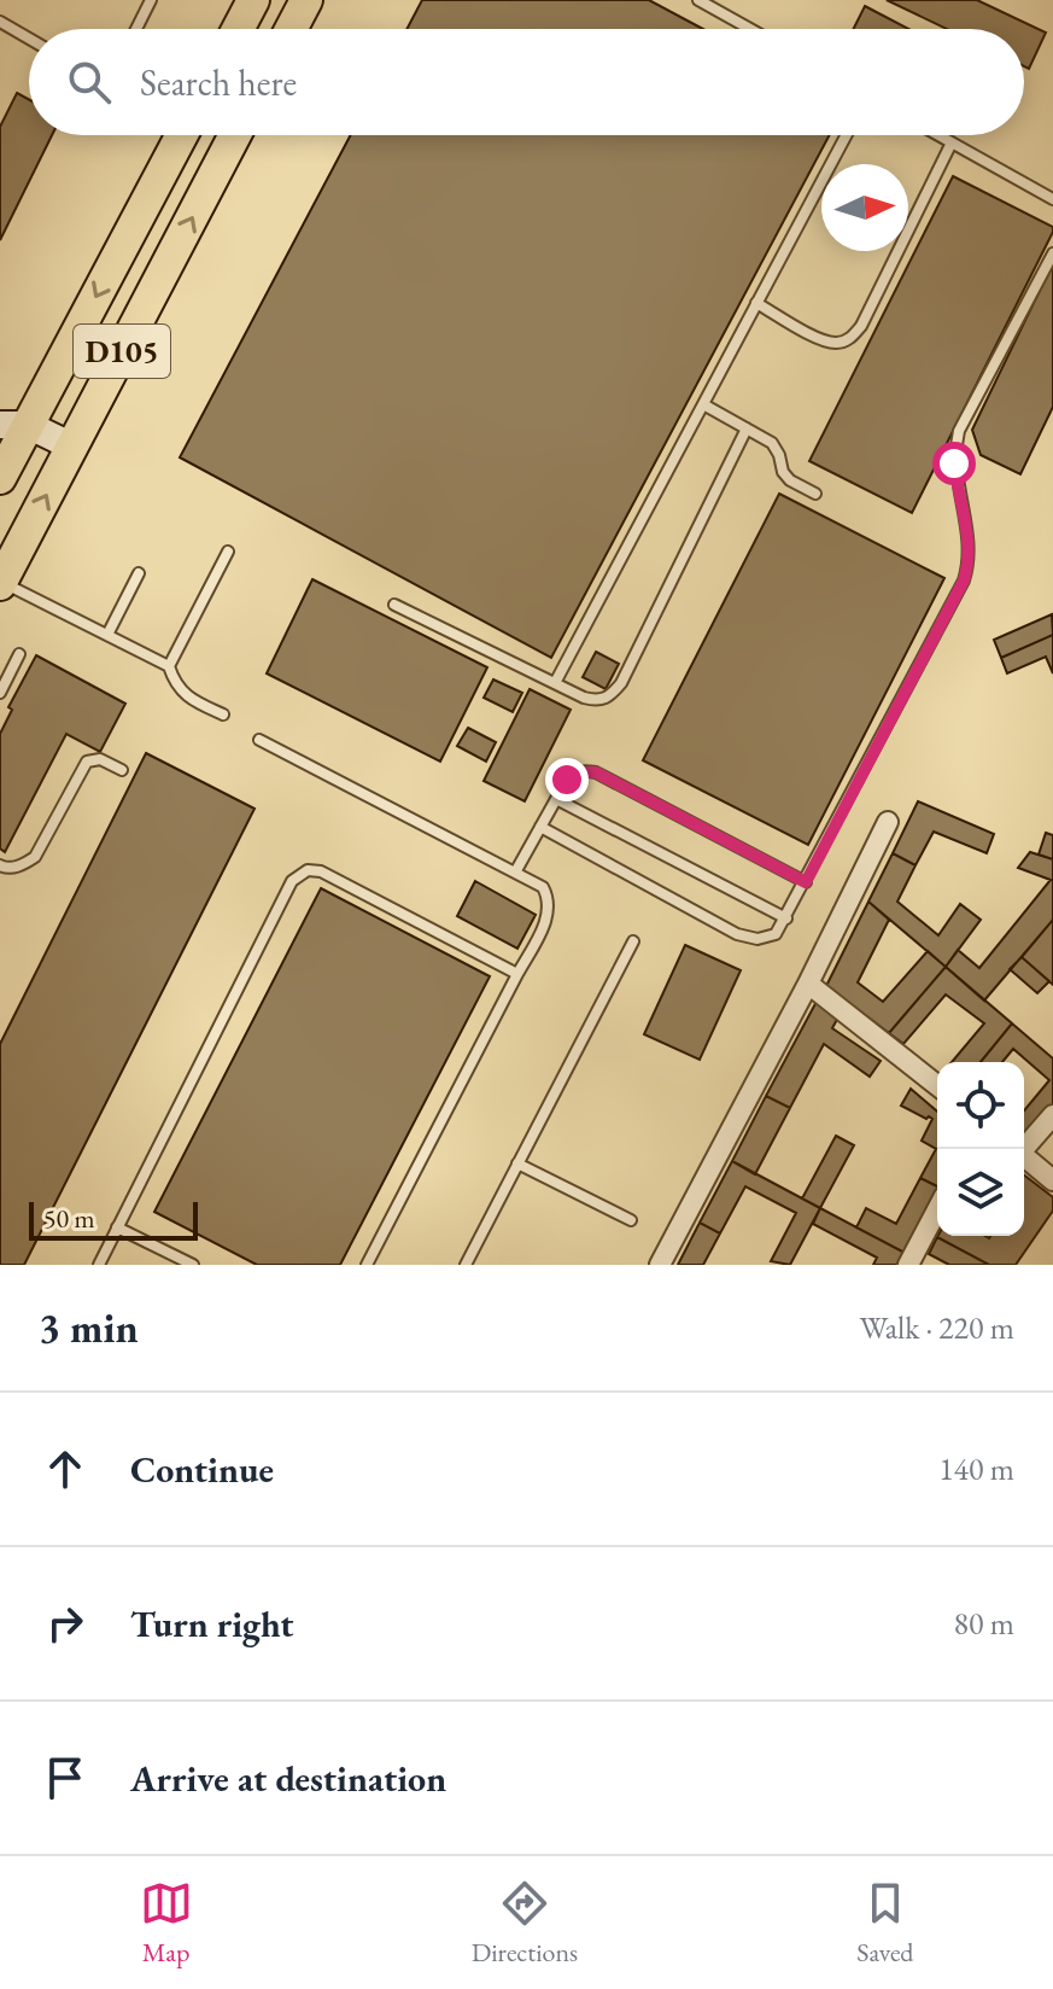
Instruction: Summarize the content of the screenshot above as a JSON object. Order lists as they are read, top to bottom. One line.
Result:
{"streets":{"main road":["D105"]},"scale_bar":"50 m","north":"right","page":{"search":"Search here","scale":"50 m","heading":["3 min","Walk · 220 m"],"list":[["Continue","140 m"],["Turn right","80 m"],"Arrive at destination"],"nav":["Map","Directions","Saved"]}}
